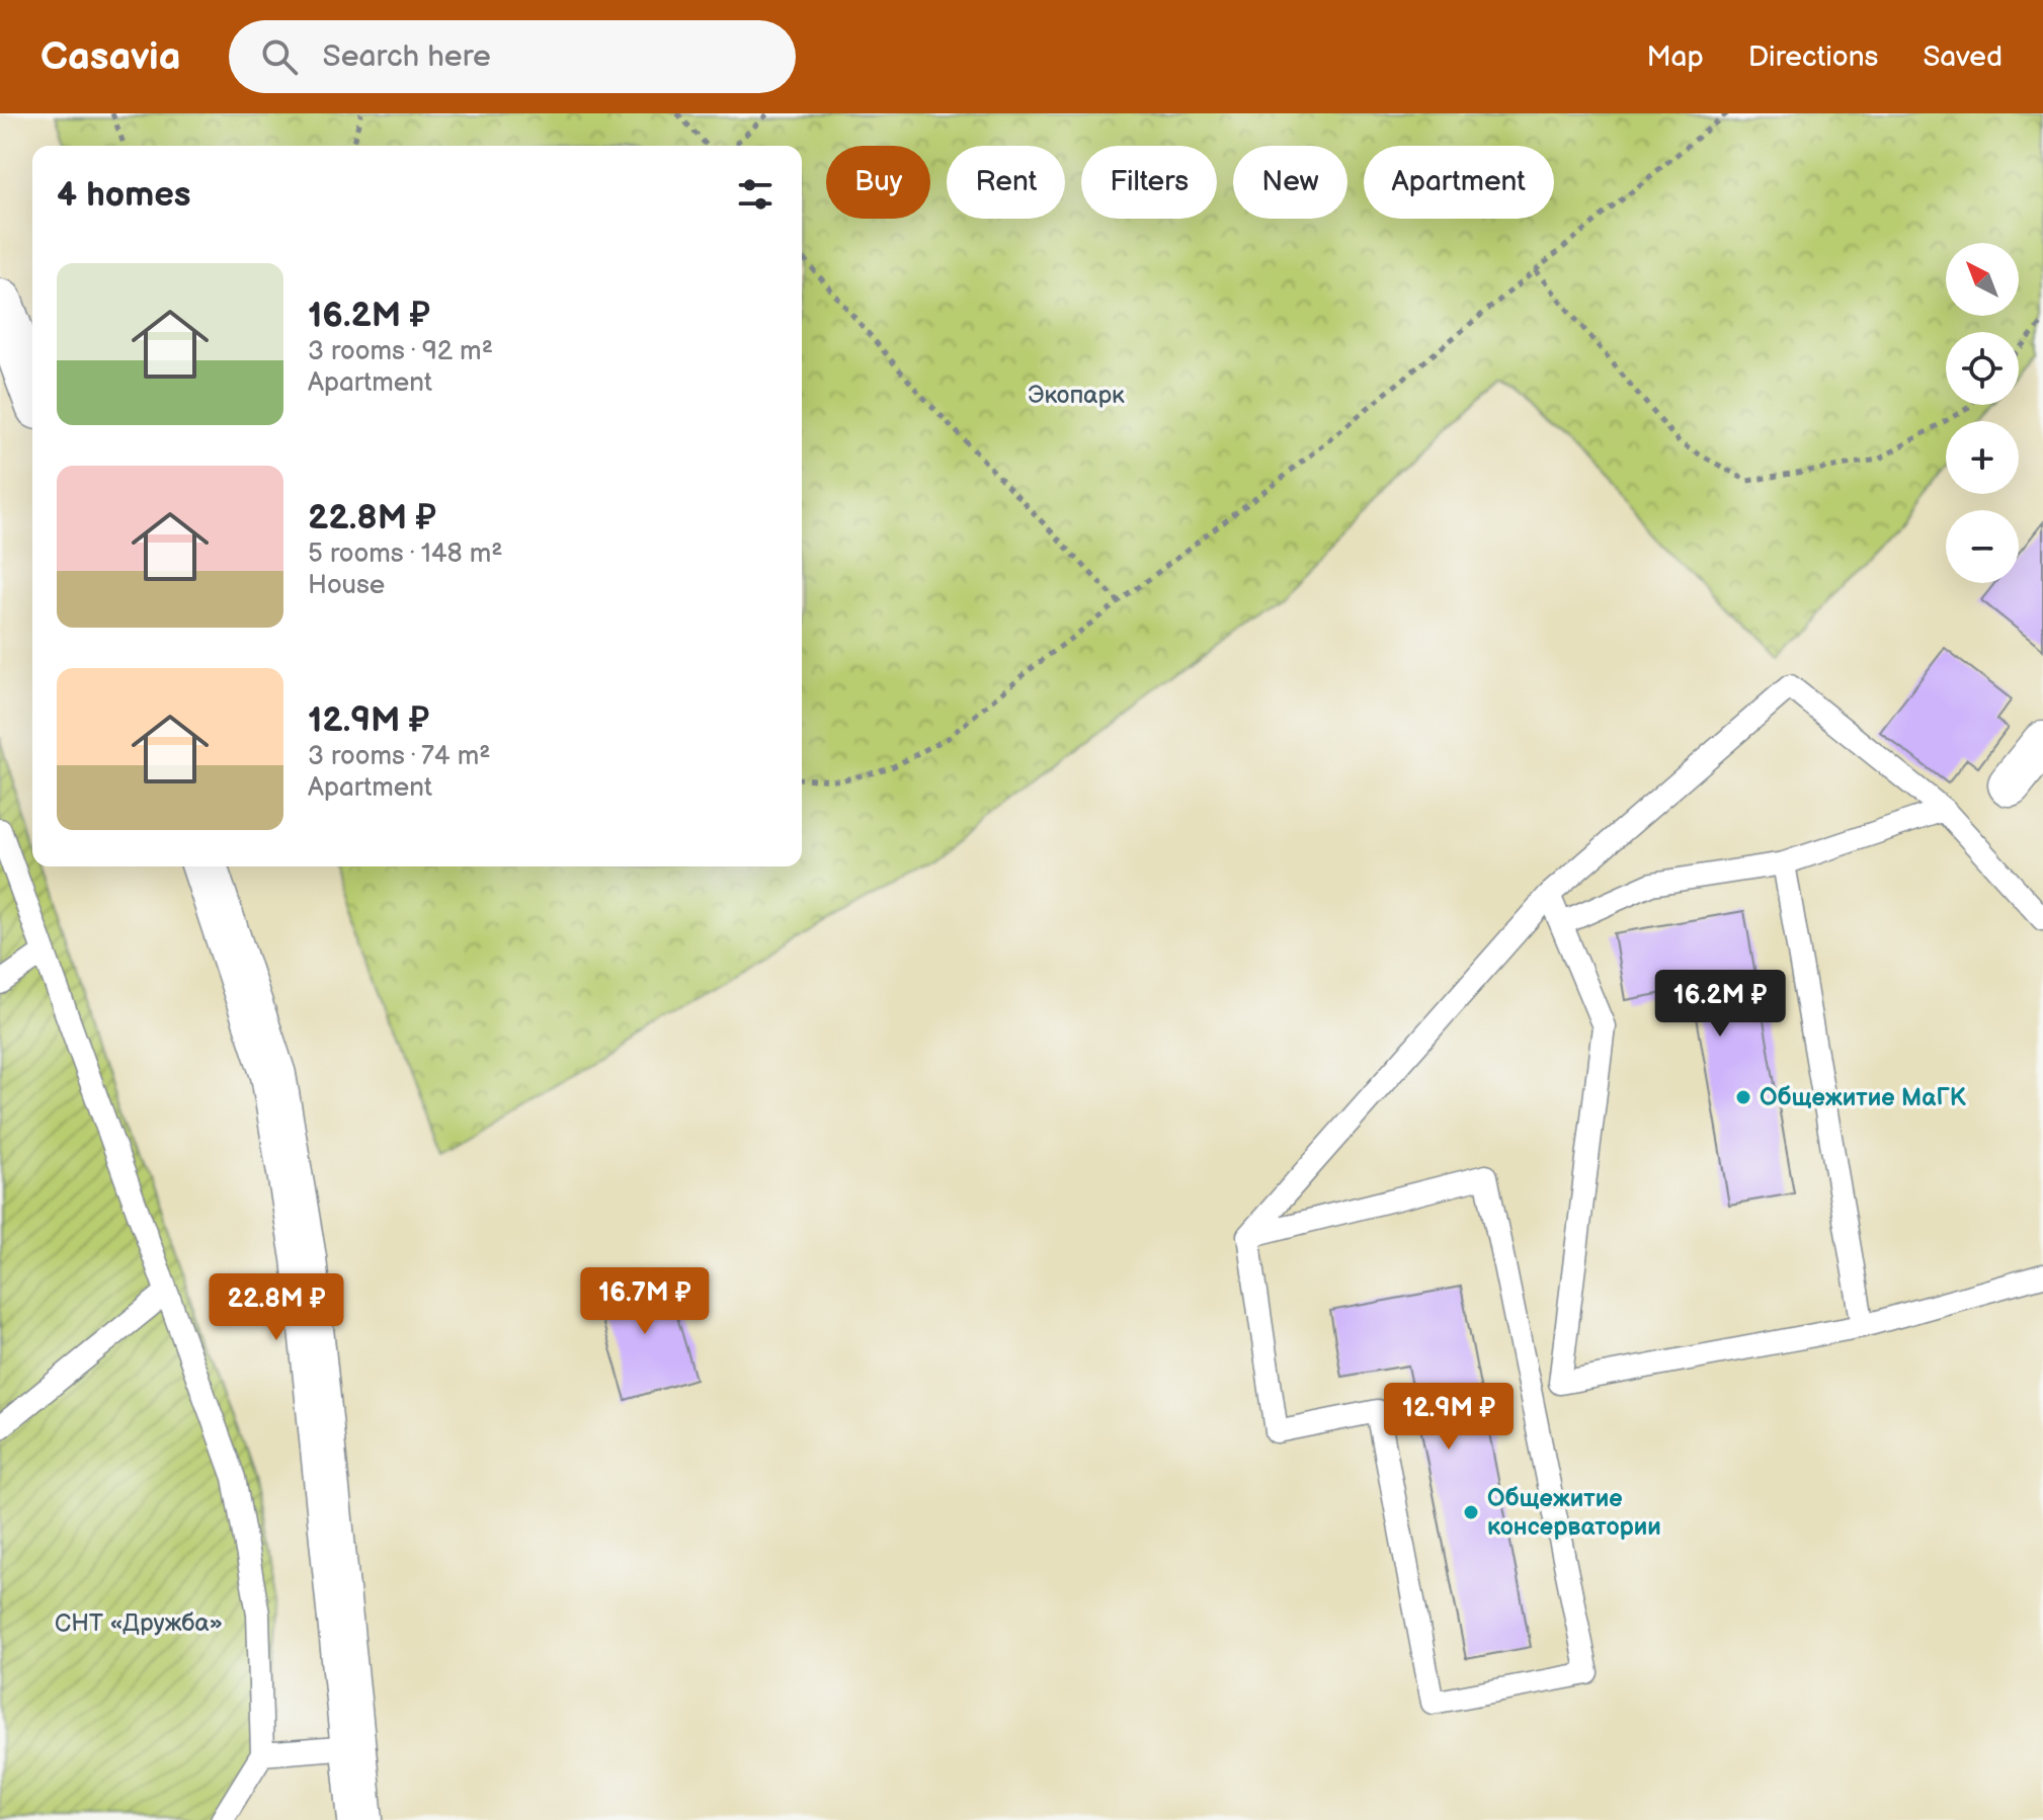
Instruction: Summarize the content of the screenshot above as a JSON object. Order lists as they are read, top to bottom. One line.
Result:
{"parks":["Экопарк","СНТ «Дружба»"],"places":["Общежитие МаГК","Общежитие консерватории"],"north":"top left","page":{"header":"Casavia","search":"Search here","nav":["Map","Directions","Saved"],"chip":["Buy","Rent","Filters","New","Apartment"],"heading":"4 homes","map_buttons":["+","−"],"list":[{"name":"16.2M ₽","note":"3 rooms · 92 m² · Apartment"},{"name":"22.8M ₽","note":"5 rooms · 148 m² · House"},{"name":"12.9M ₽","note":"3 rooms · 74 m² · Apartment"}],"price":["16.2M ₽","16.7M ₽","22.8M ₽","12.9M ₽"]}}
